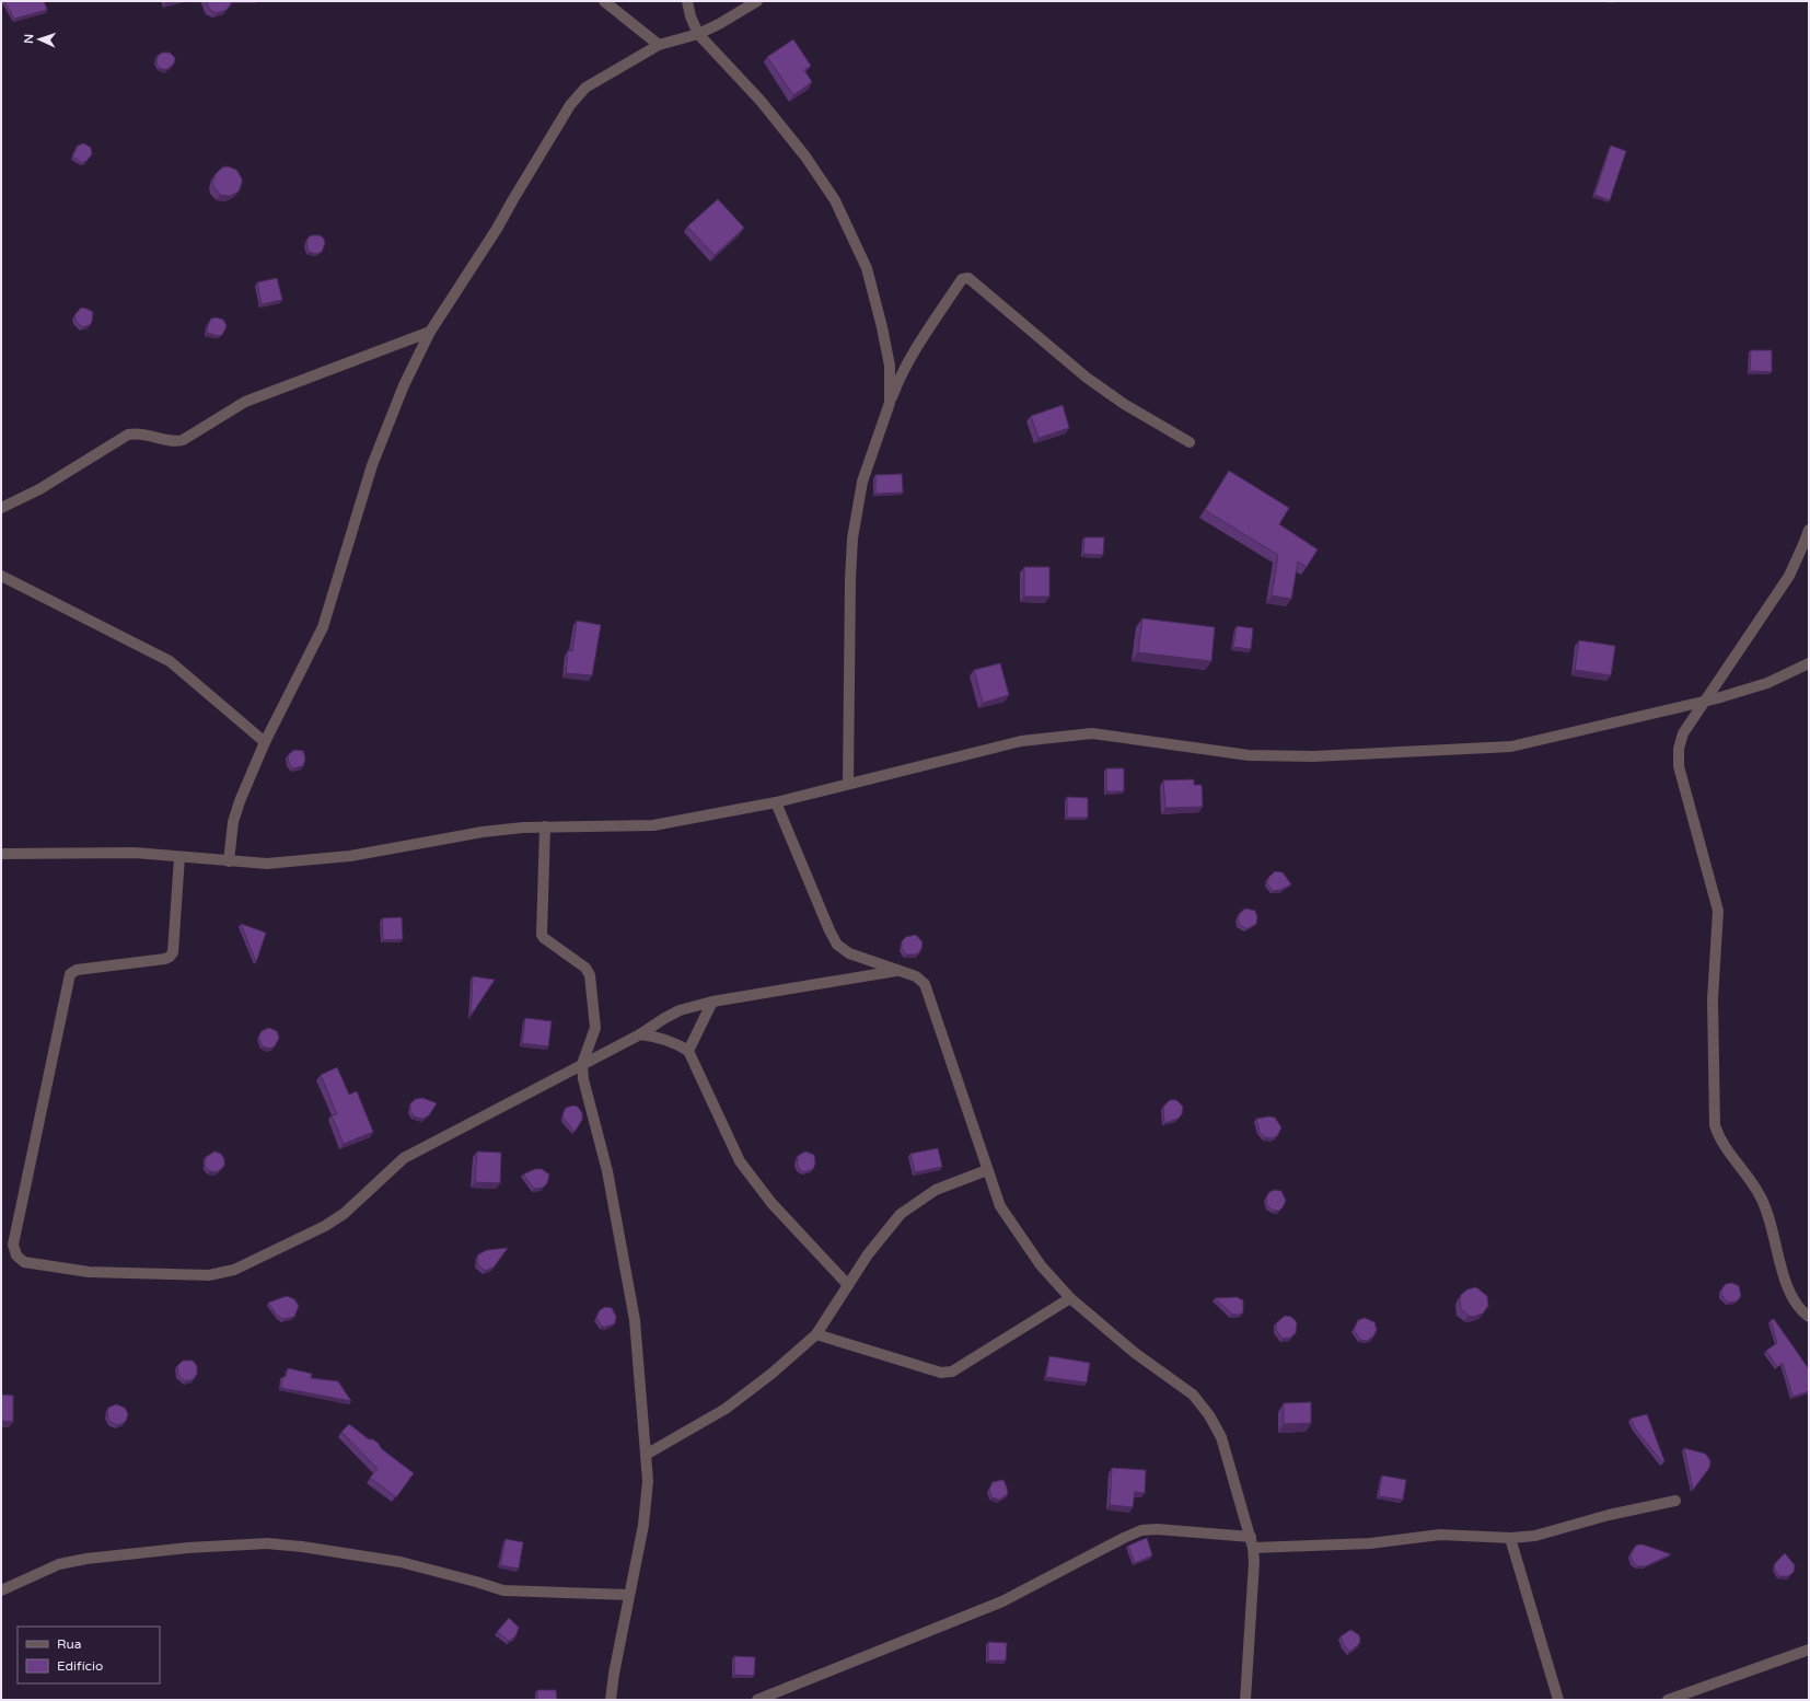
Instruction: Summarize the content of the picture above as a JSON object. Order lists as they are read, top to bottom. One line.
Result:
{"legend":["Rua","Edifício"],"north":"left"}
